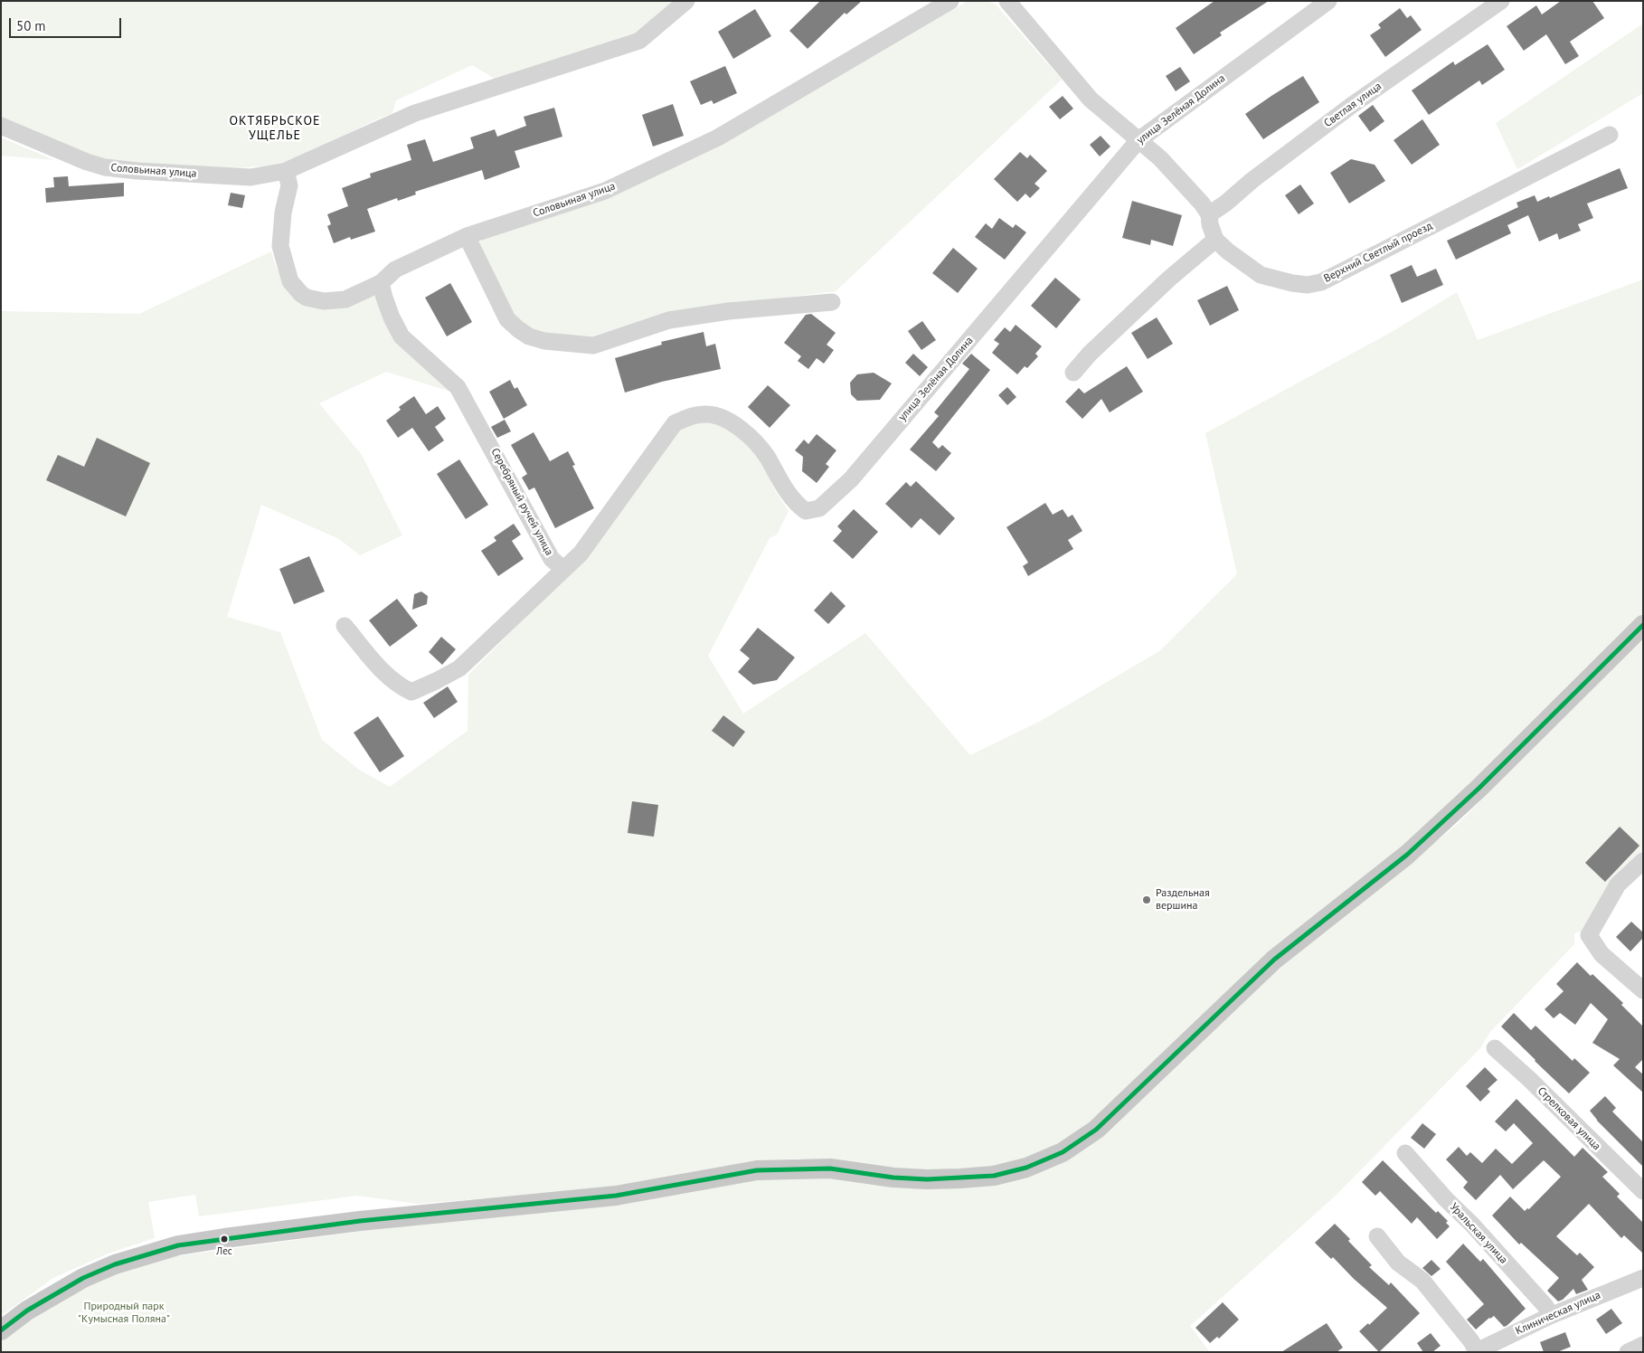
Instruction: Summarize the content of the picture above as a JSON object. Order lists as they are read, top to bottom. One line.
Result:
{"streets":{"street":["Светлая улица","улица Зелёная Долина","Соловьиная улица","Верхний Светлый проезд","Серебряный ручей улица","Стрелковая улица","Уральская улица","Клиническая улица"]},"crossings":[["улица Зелёная Долина","Серебряный ручей улица"],["Соловьиная улица","Серебряный ручей улица"],["Уральская улица","Клиническая улица"]],"districts":["ОКТЯБРЬСКОЕ УЩЕЛЬЕ"],"parks":["Природный парк \"Кумысная Поляна\""],"places":["Раздельная вершина","Лес"],"scale_bar":"50 m"}
